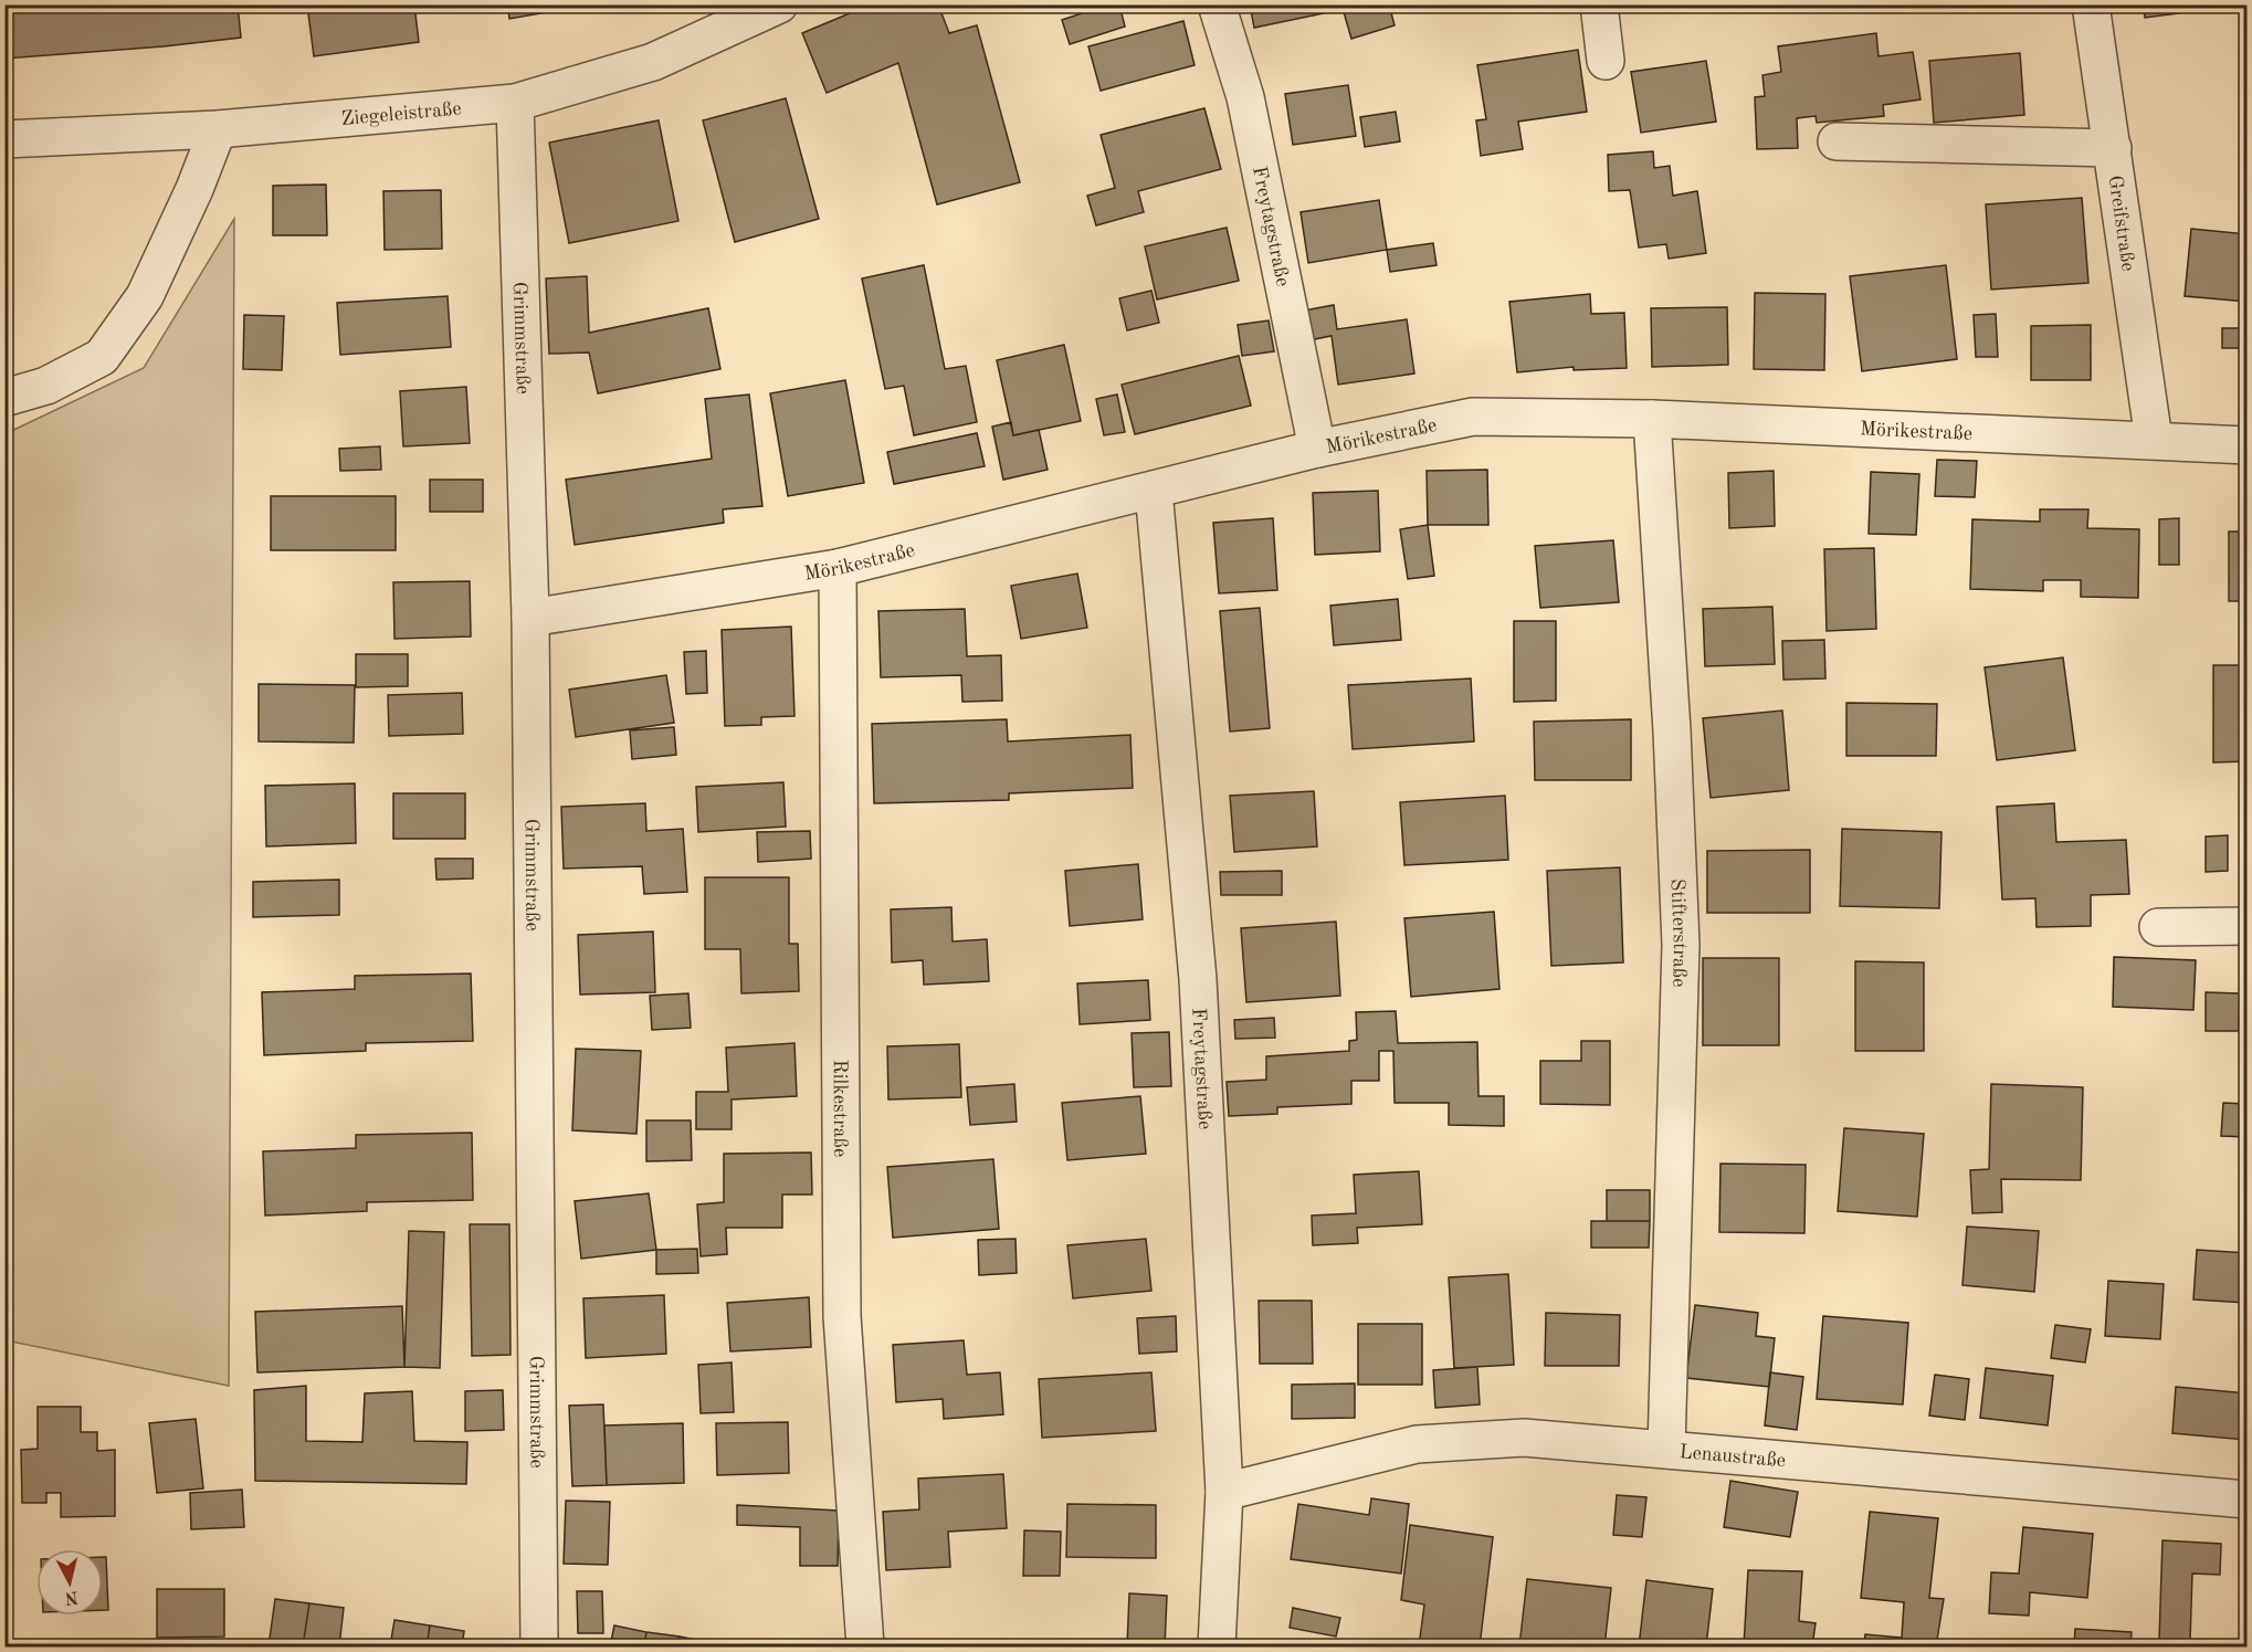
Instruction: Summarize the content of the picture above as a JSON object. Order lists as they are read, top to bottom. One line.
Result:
{"streets":{"street":["Ziegeleistraße","Greifstraße","Freytagstraße","Grimmstraße","Mörikestraße","Stifterstraße","Rilkestraße","Lenaustraße"]},"crossings":[["Ziegeleistraße","Grimmstraße"],["Greifstraße","Mörikestraße"],["Freytagstraße","Mörikestraße"],["Freytagstraße","Lenaustraße"],["Grimmstraße","Mörikestraße"],["Mörikestraße","Stifterstraße"],["Mörikestraße","Rilkestraße"],["Stifterstraße","Lenaustraße"]],"north":"bottom"}
